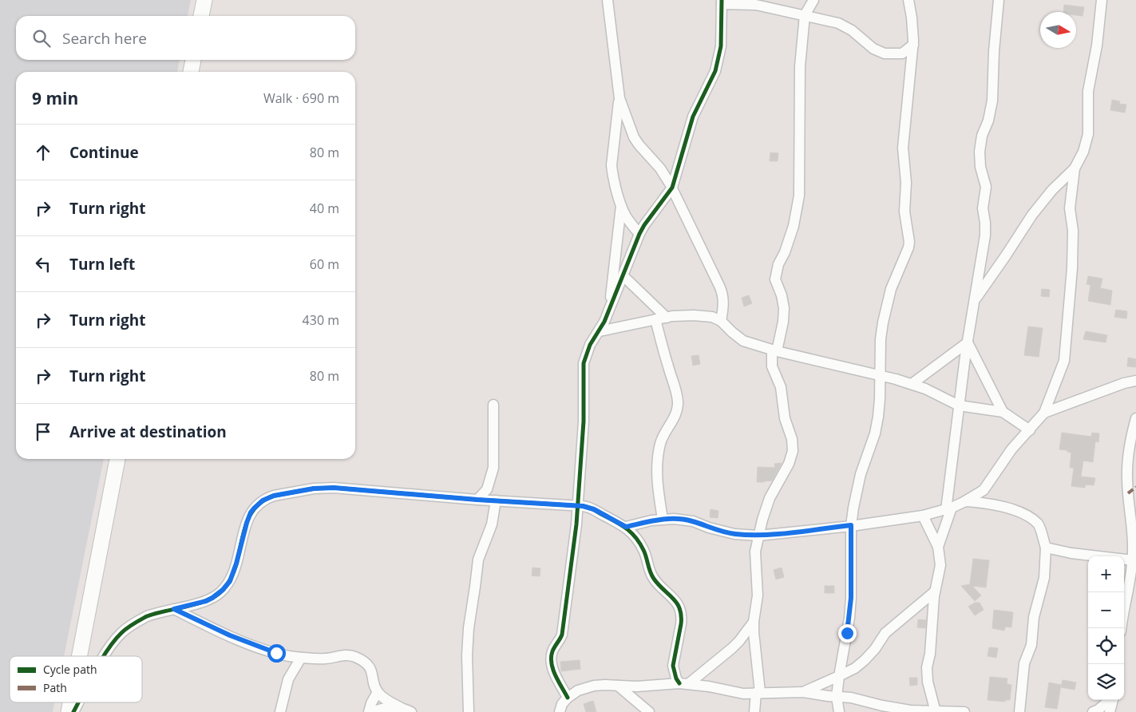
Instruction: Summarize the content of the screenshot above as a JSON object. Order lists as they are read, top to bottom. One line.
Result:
{"legend":["Cycle path","Path"],"north":"right","page":{"search":"Search here","heading":["9 min","Walk · 690 m"],"list":[["Continue","80 m"],["Turn right","40 m"],["Turn left","60 m"],["Turn right","430 m"],["Turn right","80 m"],"Arrive at destination"],"map_buttons":["+","−"]}}
